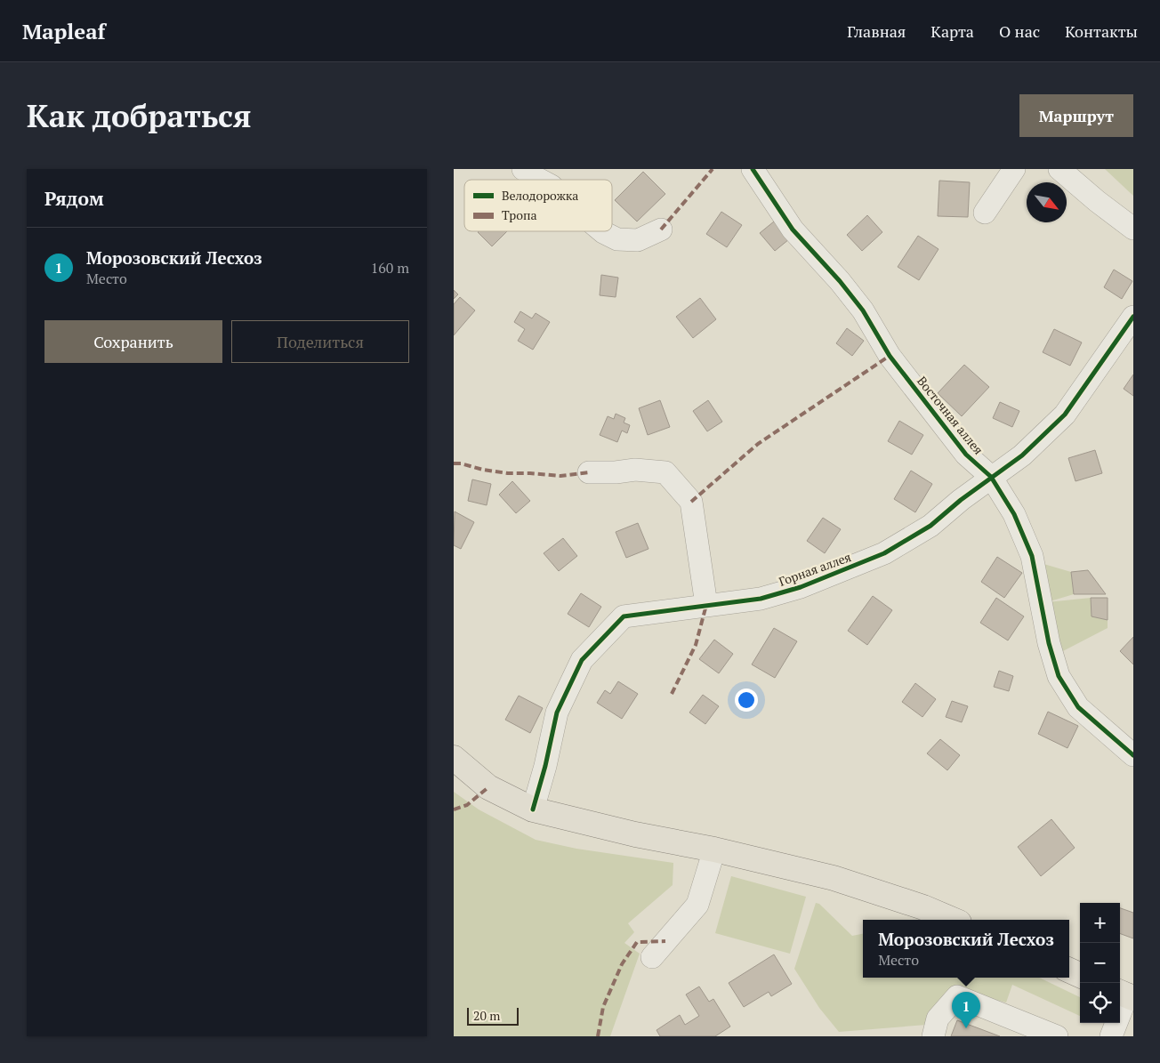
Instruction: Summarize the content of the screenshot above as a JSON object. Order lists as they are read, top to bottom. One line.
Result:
{"streets":{"street":["Восточная аллея","Горная аллея"]},"crossings":[["Восточная аллея","Горная аллея"]],"legend":["Велодорожка","Тропа"],"scale_bar":"20 m","north":"bottom right","page":{"header":"Mapleaf","nav":["Главная","Карта","О нас","Контакты"],"buttons":["Маршрут",["Сохранить","Поделиться"]],"title":"Как добраться","heading":"Рядом","list":[{"mark":"1","name":"Морозовский Лесхоз","note":"Место","value":"160 m"}],"map_buttons":["+","−"],"popup":["Морозовский Лесхоз","Место"],"pins":"1","scale":"20 m"}}
